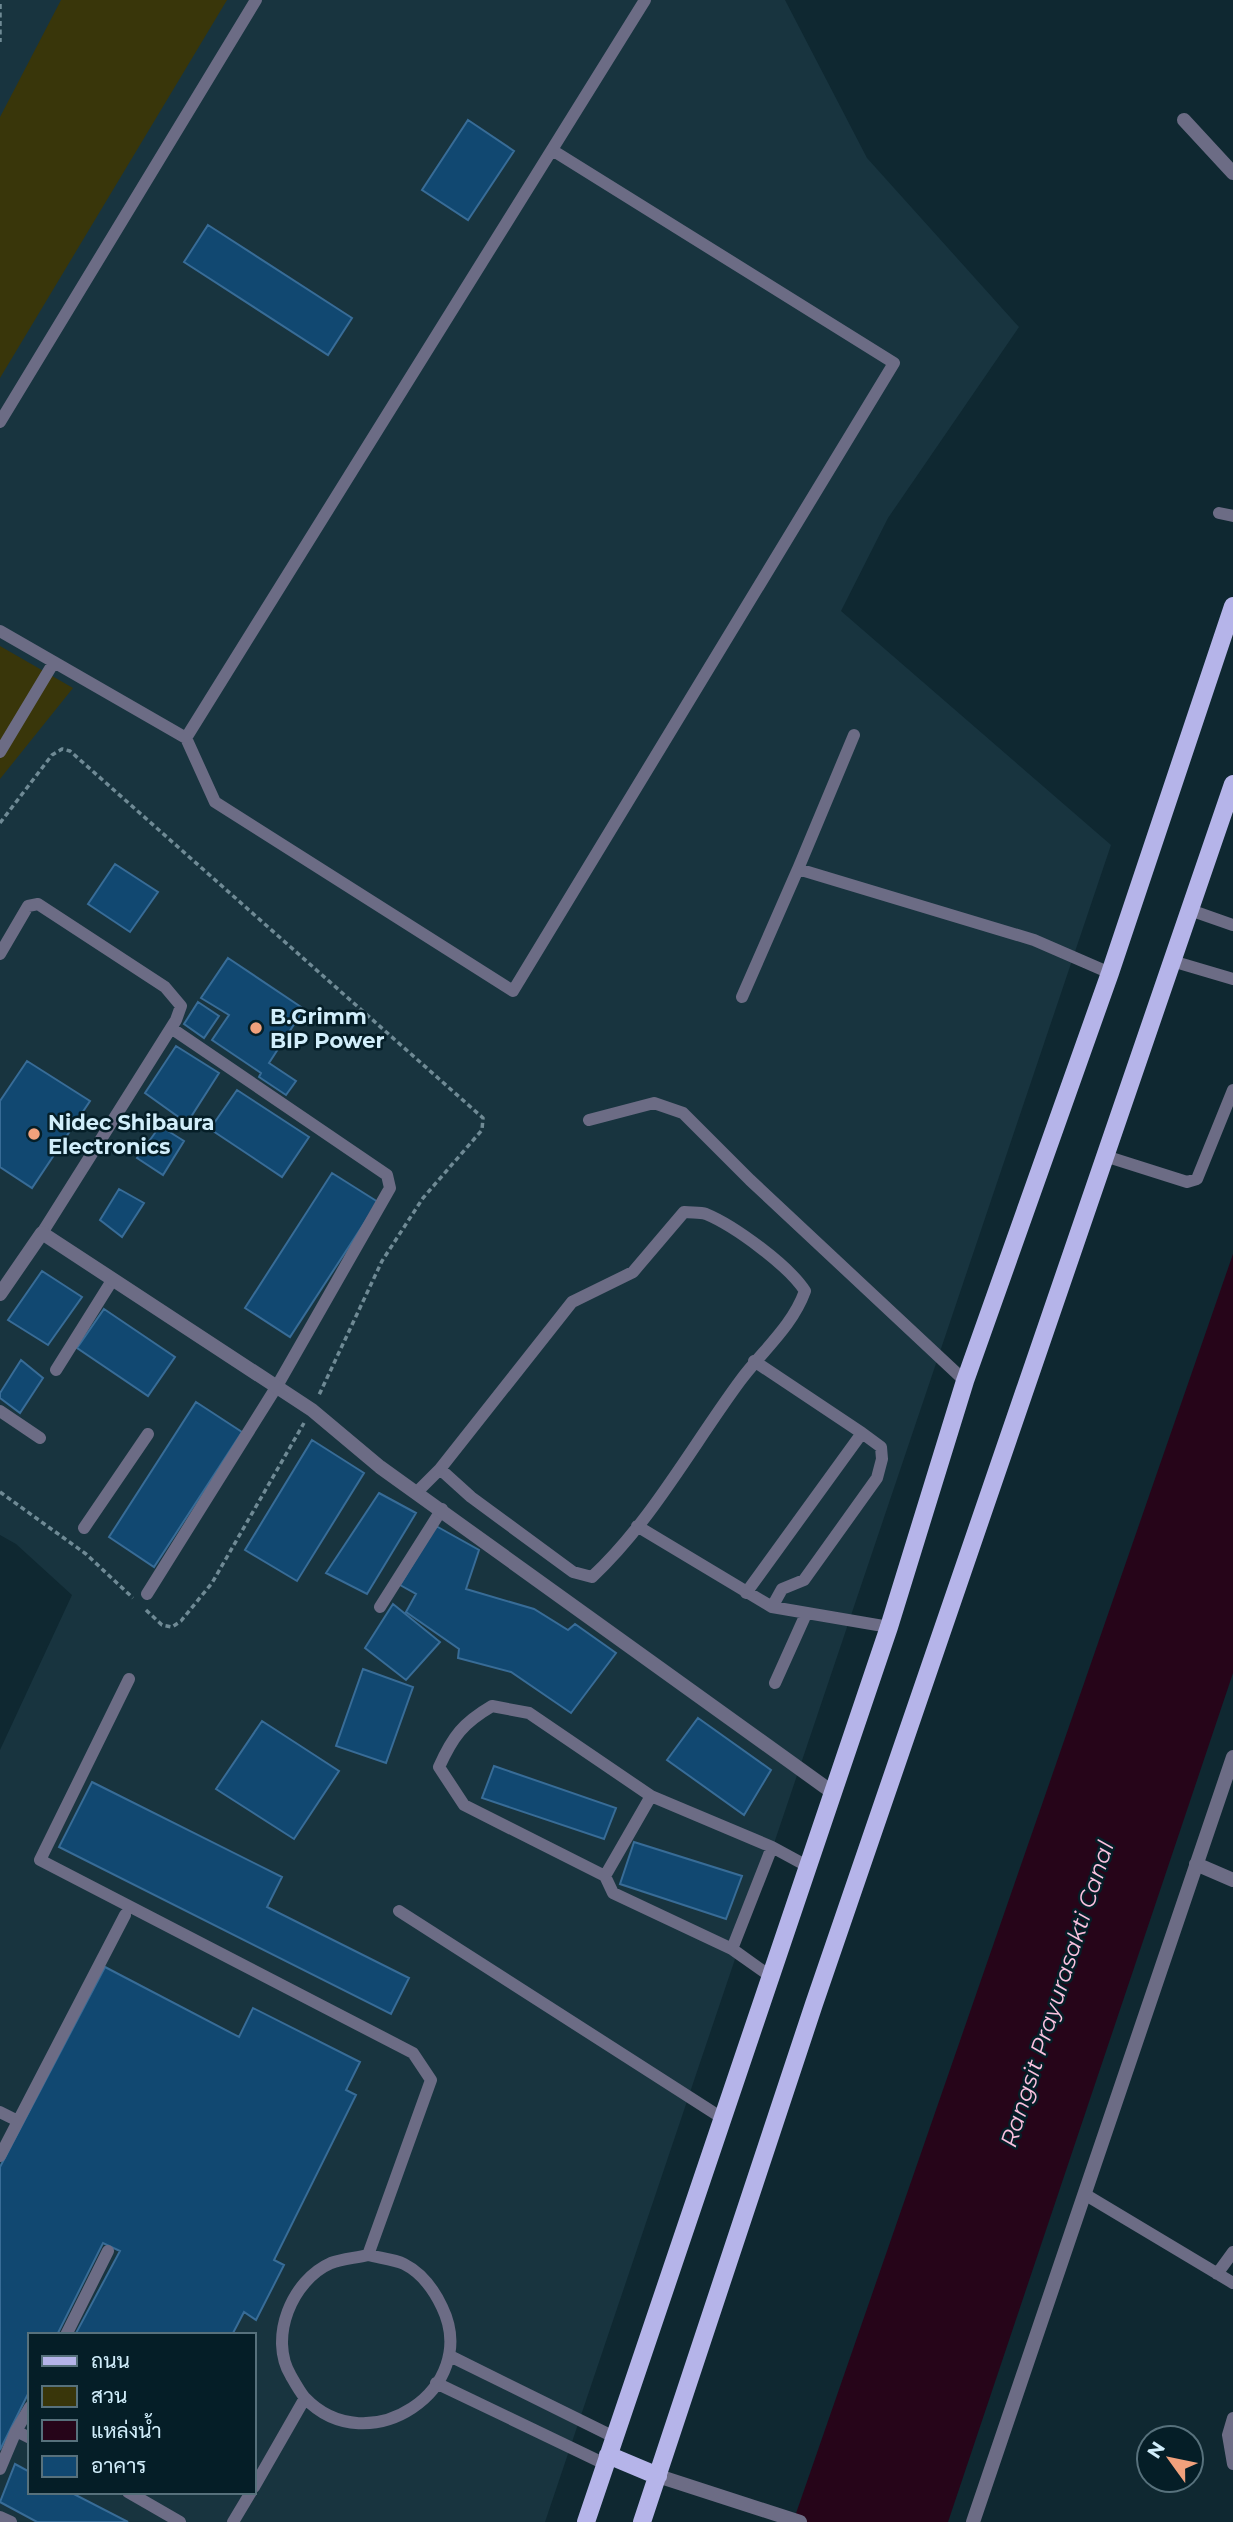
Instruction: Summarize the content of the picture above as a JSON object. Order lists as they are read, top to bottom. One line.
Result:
{"water":["Rangsit Prayurasakti Canal"],"places":["B.Grimm BIP Power","Nidec Shibaura Electronics"],"legend":["ถนน","สวน","แหล่งน้ำ","อาคาร"],"north":"top left"}
